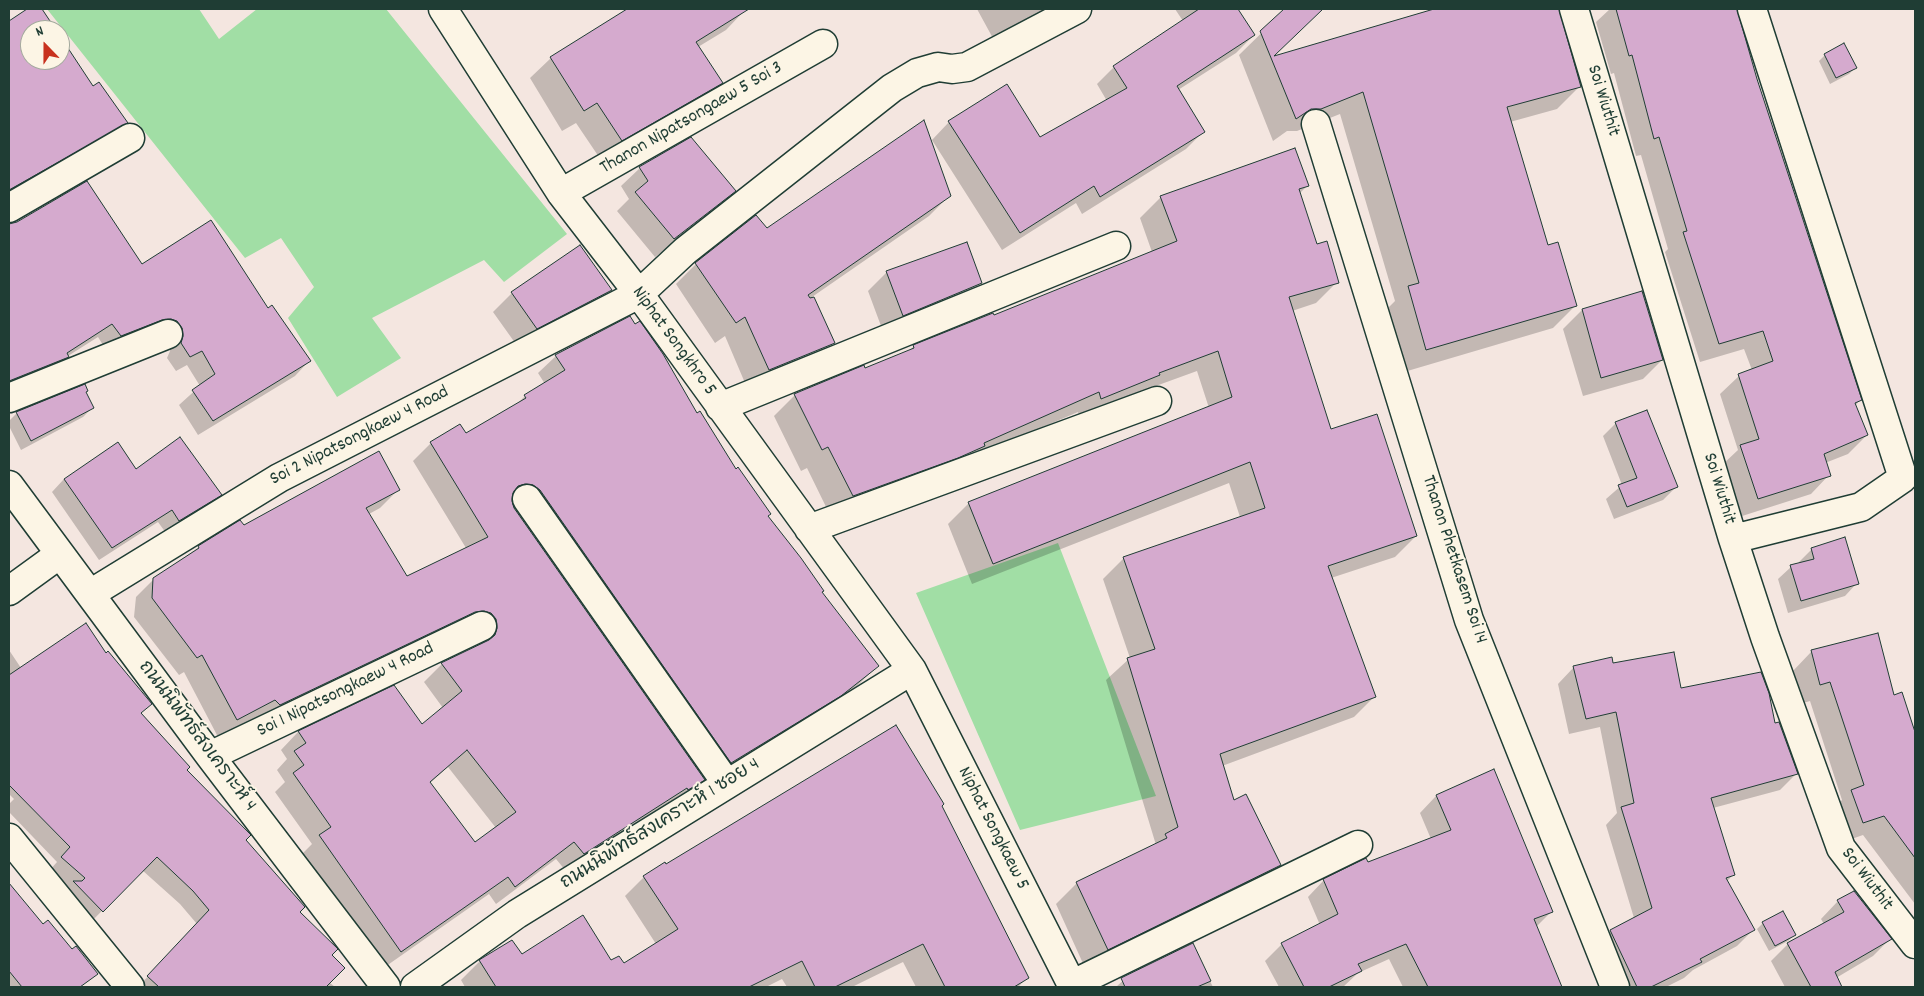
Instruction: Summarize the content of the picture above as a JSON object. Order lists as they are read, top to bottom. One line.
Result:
{"streets":{"street":["Soi Wiuthit","Thanon Nipatsongaew 5 Soi 3","Niphat Songkhro 5","Soi 2 Nipatsongkaew 4 Road","Thanon Phetkasem Soi 14","Soi 1 Nipatsongkaew 4 Road","ถนนนิพัทธ์สงเคราะห์ 4","ถนนนิพัทธ์สงเคราะห์ 1 ซอย 4","Niphat Songkaew 5"]},"crossings":[["Thanon Nipatsongaew 5 Soi 3","Niphat Songkhro 5"],["Niphat Songkhro 5","Soi 2 Nipatsongkaew 4 Road"],["Niphat Songkhro 5","ถนนนิพัทธ์สงเคราะห์ 1 ซอย 4"],["Niphat Songkhro 5","Niphat Songkaew 5"],["Soi 2 Nipatsongkaew 4 Road","ถนนนิพัทธ์สงเคราะห์ 4"],["Soi 1 Nipatsongkaew 4 Road","ถนนนิพัทธ์สงเคราะห์ 4"],["ถนนนิพัทธ์สงเคราะห์ 1 ซอย 4","Niphat Songkaew 5"]],"north":"top"}
